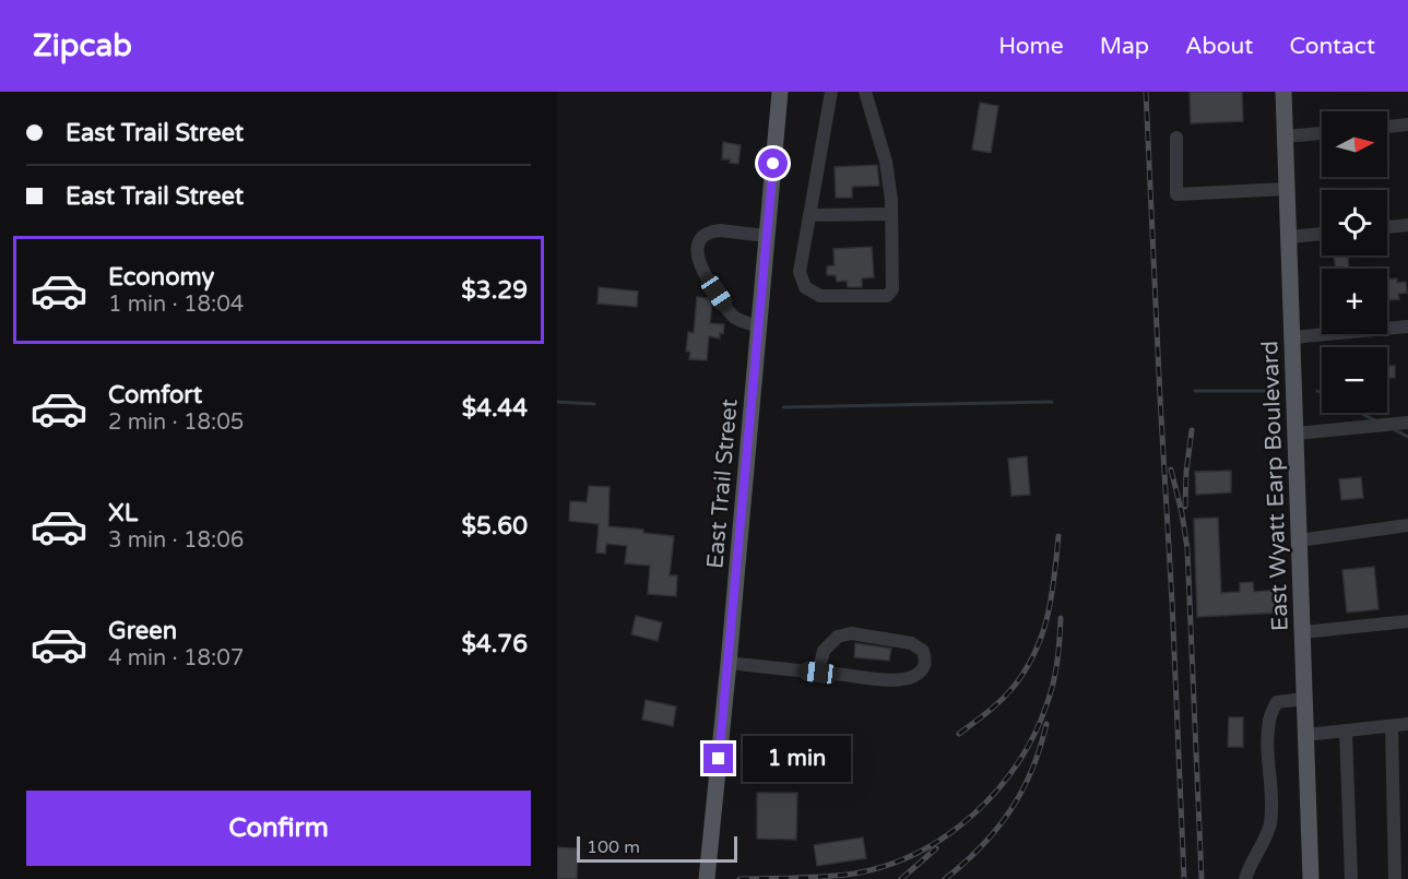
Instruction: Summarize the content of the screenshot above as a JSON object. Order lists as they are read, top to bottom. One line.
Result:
{"streets":{"main road":["East Trail Street","East Wyatt Earp Boulevard"]},"scale_bar":"100 m","north":"right","page":{"header":"Zipcab","nav":["Home","Map","About","Contact"],"banner":["East Trail Street","East Trail Street"],"map_buttons":["+","−"],"list":[{"name":"Economy","note":"1 min · 18:04","value":"$3.29"},{"name":"Comfort","note":"2 min · 18:05","value":"$4.44"},{"name":"XL","note":"3 min · 18:06","value":"$5.60"},{"name":"Green","note":"4 min · 18:07","value":"$4.76"}],"bubble":"1 min","buttons":"Confirm","scale":"100 m"}}
